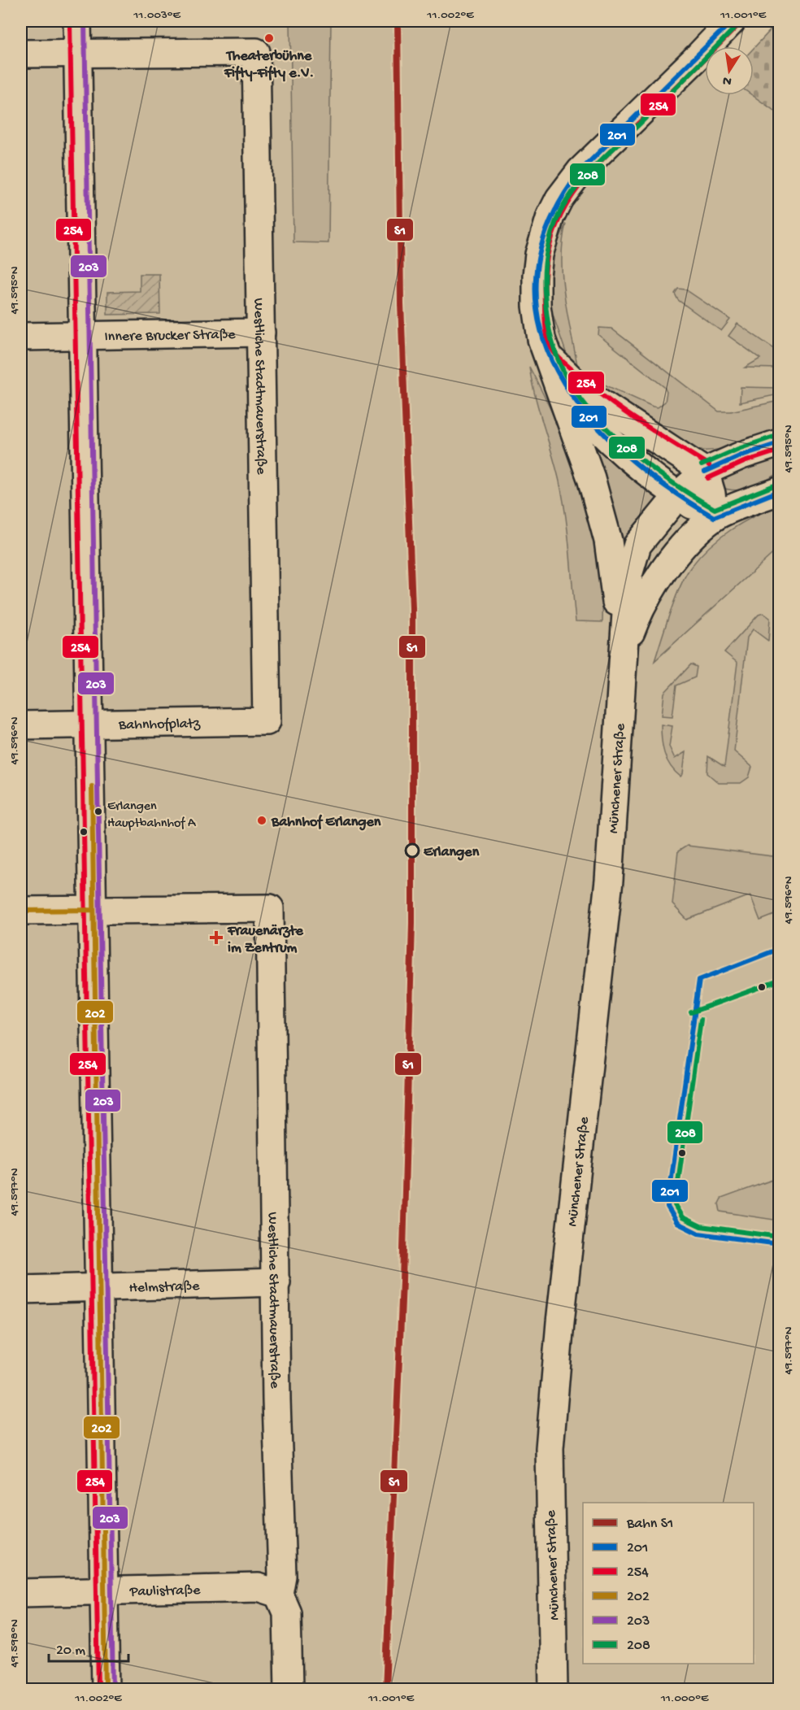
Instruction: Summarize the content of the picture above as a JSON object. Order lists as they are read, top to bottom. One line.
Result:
{"streets":{"street":["Innere Brucker Straße","Westliche Stadtmauerstraße","Bahnhofplatz","Münchener Straße","Helmstraße","Paulistraße"]},"crossings":[["Innere Brucker Straße","Westliche Stadtmauerstraße"],["Westliche Stadtmauerstraße","Bahnhofplatz"],["Westliche Stadtmauerstraße","Helmstraße"],["Westliche Stadtmauerstraße","Paulistraße"]],"places":{"other":["Theaterbühne Fifty-Fifty e.V.","Erlangen Hauptbahnhof A","Bahnhof Erlangen","Erlangen"],"health":["Frauenärzte im Zentrum"]},"lines":["rail line S1","transit line 201","transit line 254","transit line 203","transit line 208","transit line 202"],"legend":["Bahn S1","201","254","202","203","208"],"scale_bar":"20 m","north":"bottom","coordinates":["11.003°E","11.002°E","11.001°E","49.595°N","49.596°N","49.597°N","49.598°N","11.000°E"]}
